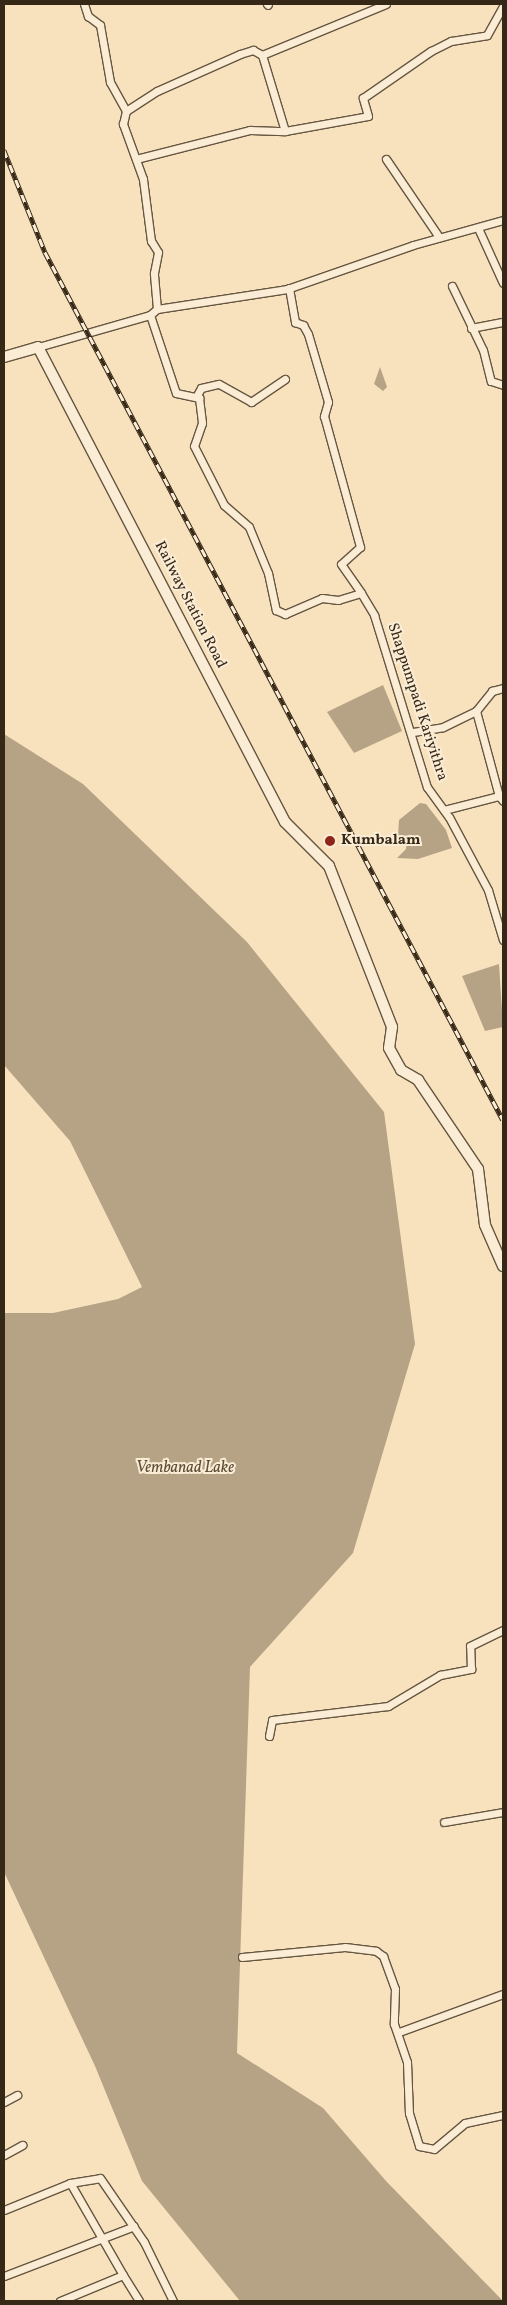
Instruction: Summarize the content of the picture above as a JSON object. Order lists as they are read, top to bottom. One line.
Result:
{"streets":{"street":["Railway Station Road","Shappumpadi Kariyithra"]},"water":["Vembanad Lake"],"places":["Kumbalam"]}
